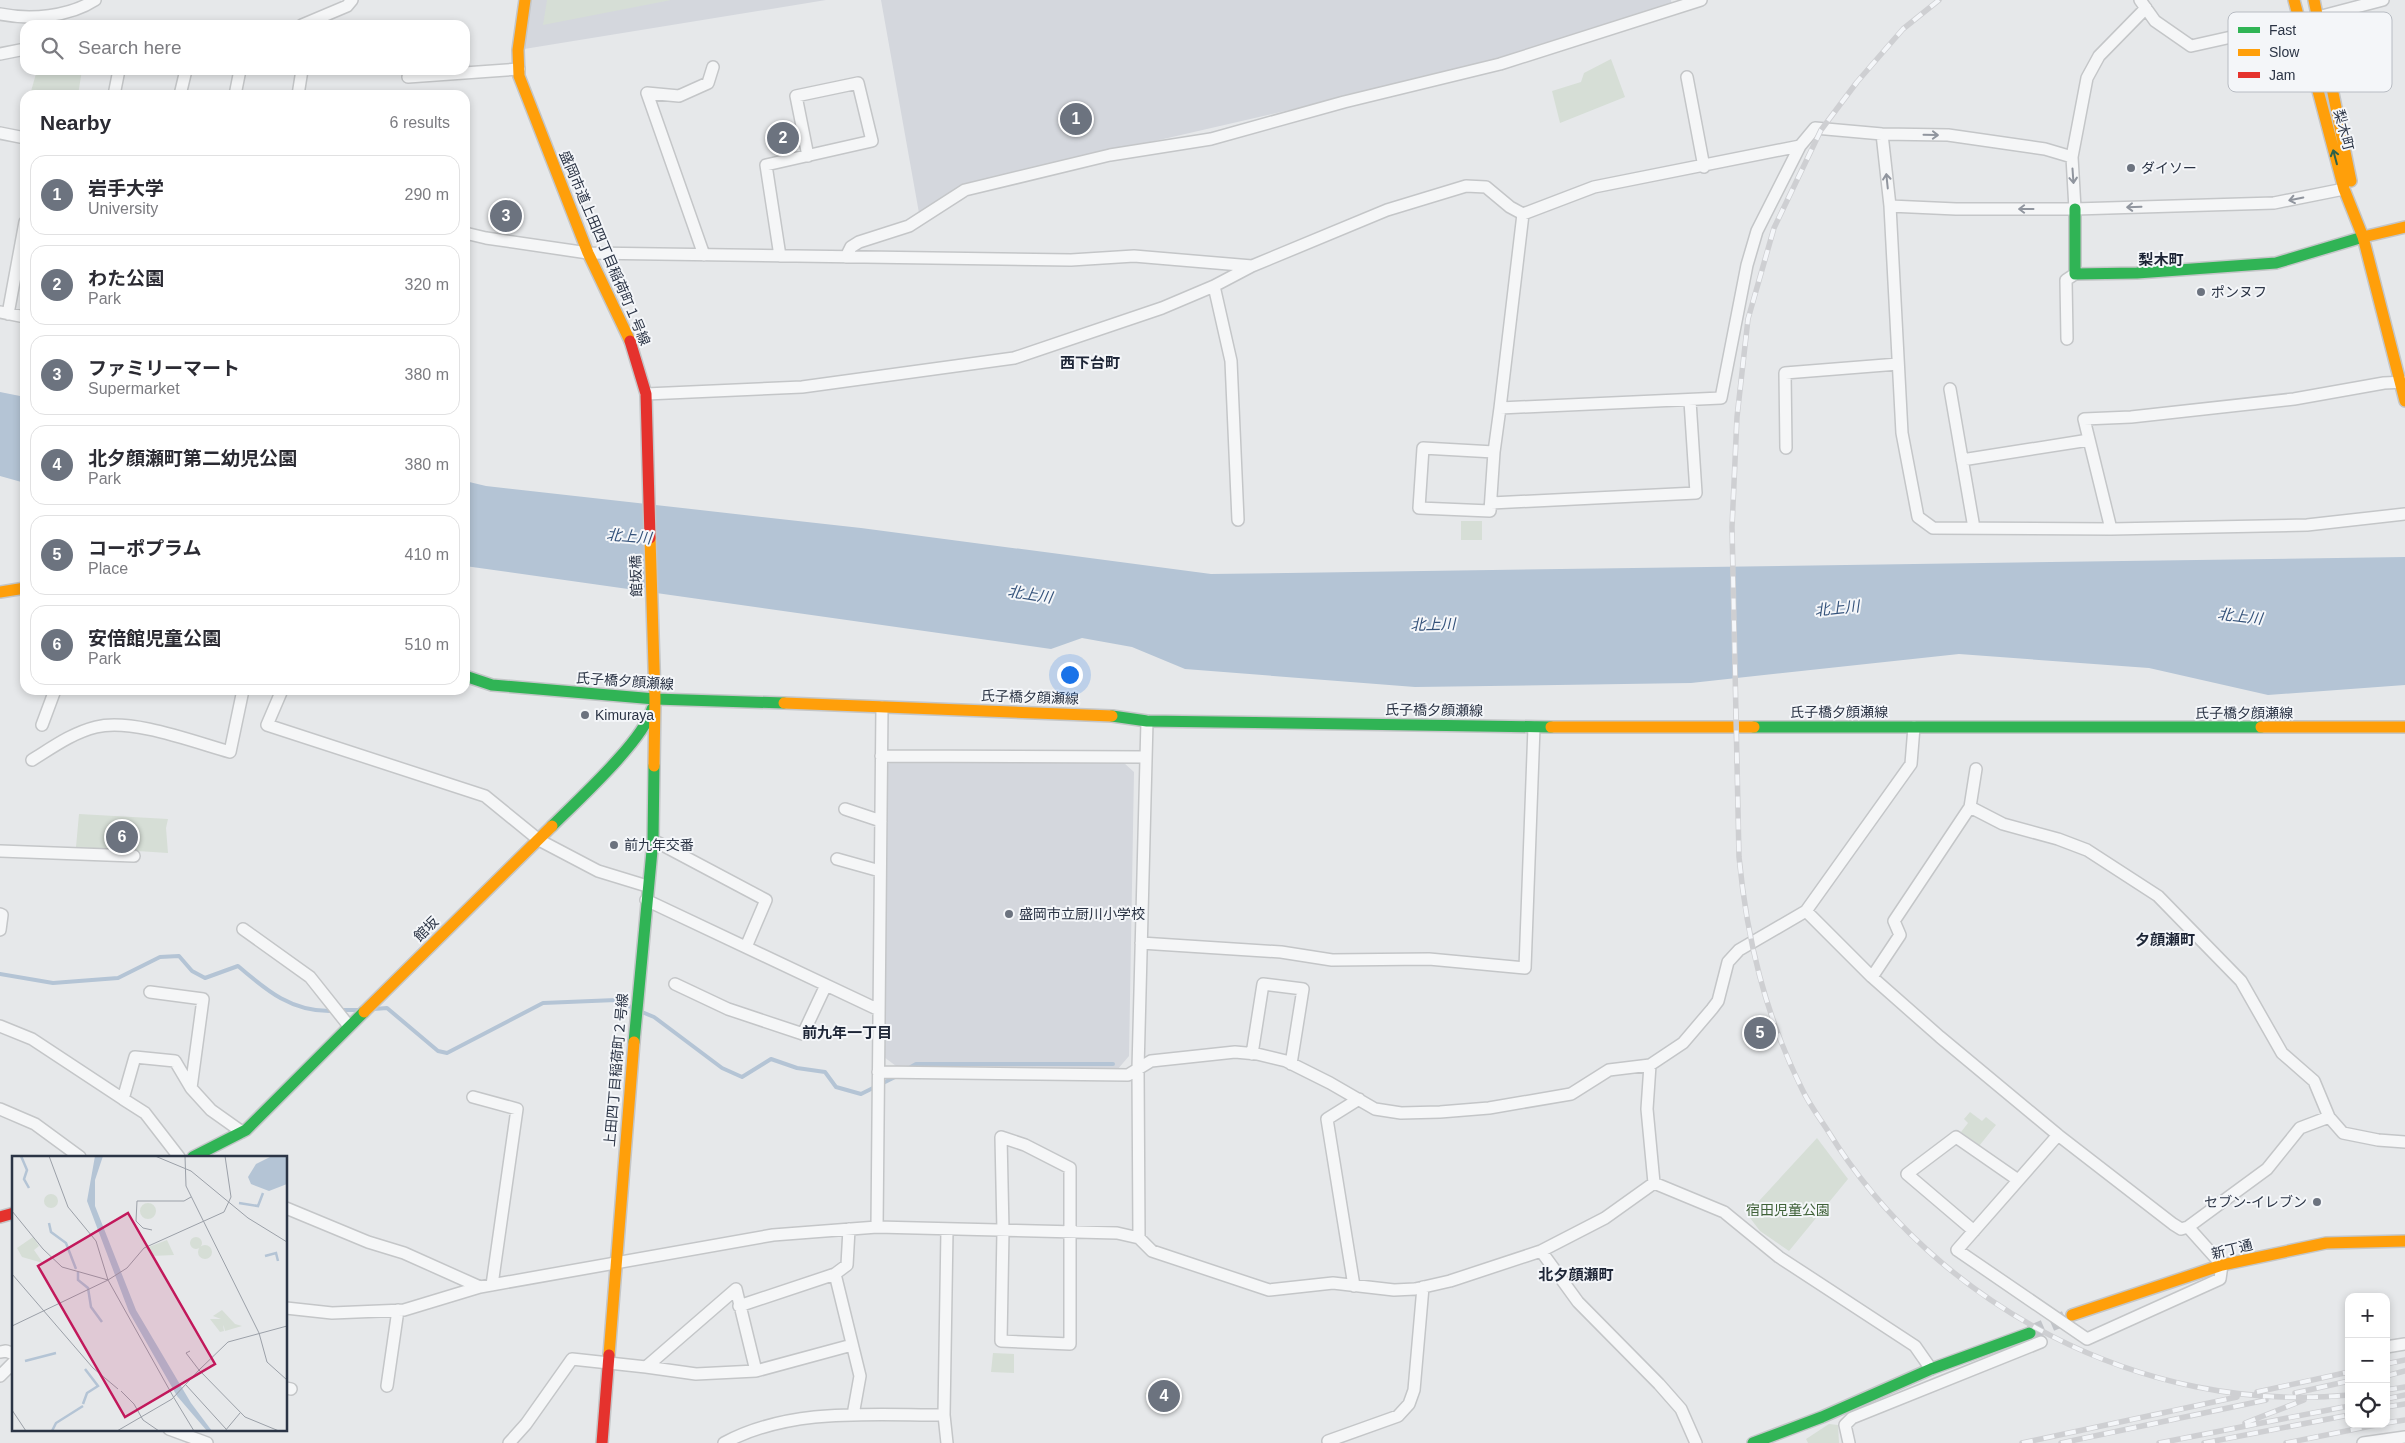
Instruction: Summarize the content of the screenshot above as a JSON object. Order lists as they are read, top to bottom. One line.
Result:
{"streets":{"street":["梨木町","盛岡市道上田四丁目稲荷町１号線","館坂橋","氏子橋夕顔瀬線","館坂","上田四丁目稲荷町２号線","新丁通"]},"crossings":[["盛岡市道上田四丁目稲荷町１号線","館坂橋"],["館坂橋","氏子橋夕顔瀬線"],["館坂橋","館坂"],["館坂橋","上田四丁目稲荷町２号線"],["氏子橋夕顔瀬線","館坂"],["氏子橋夕顔瀬線","上田四丁目稲荷町２号線"],["館坂","上田四丁目稲荷町２号線"]],"districts":["梨木町","西下台町","夕顔瀬町","前九年一丁目","北夕顔瀬町"],"water":["北上川"],"parks":["宿田児童公園"],"places":["ダイソー","ポンヌフ","Kimuraya","前九年交番","盛岡市立厨川小学校","セブン-イレブン"],"legend":["Fast","Slow","Jam"],"page":{"search":"Search here","heading":["Nearby","6 results"],"pins":["1","2","3","6","5","4"],"list":[{"mark":"1","name":"岩手大学","note":"University","value":"290 m"},{"mark":"2","name":"わた公園","note":"Park","value":"320 m"},{"mark":"3","name":"ファミリーマート","note":"Supermarket","value":"380 m"},{"mark":"4","name":"北夕顔瀬町第二幼児公園","note":"Park","value":"380 m"},{"mark":"5","name":"コーポプラム","note":"Place","value":"410 m"},{"mark":"6","name":"安倍館児童公園","note":"Park","value":"510 m"}],"map_buttons":["+","−"]}}
